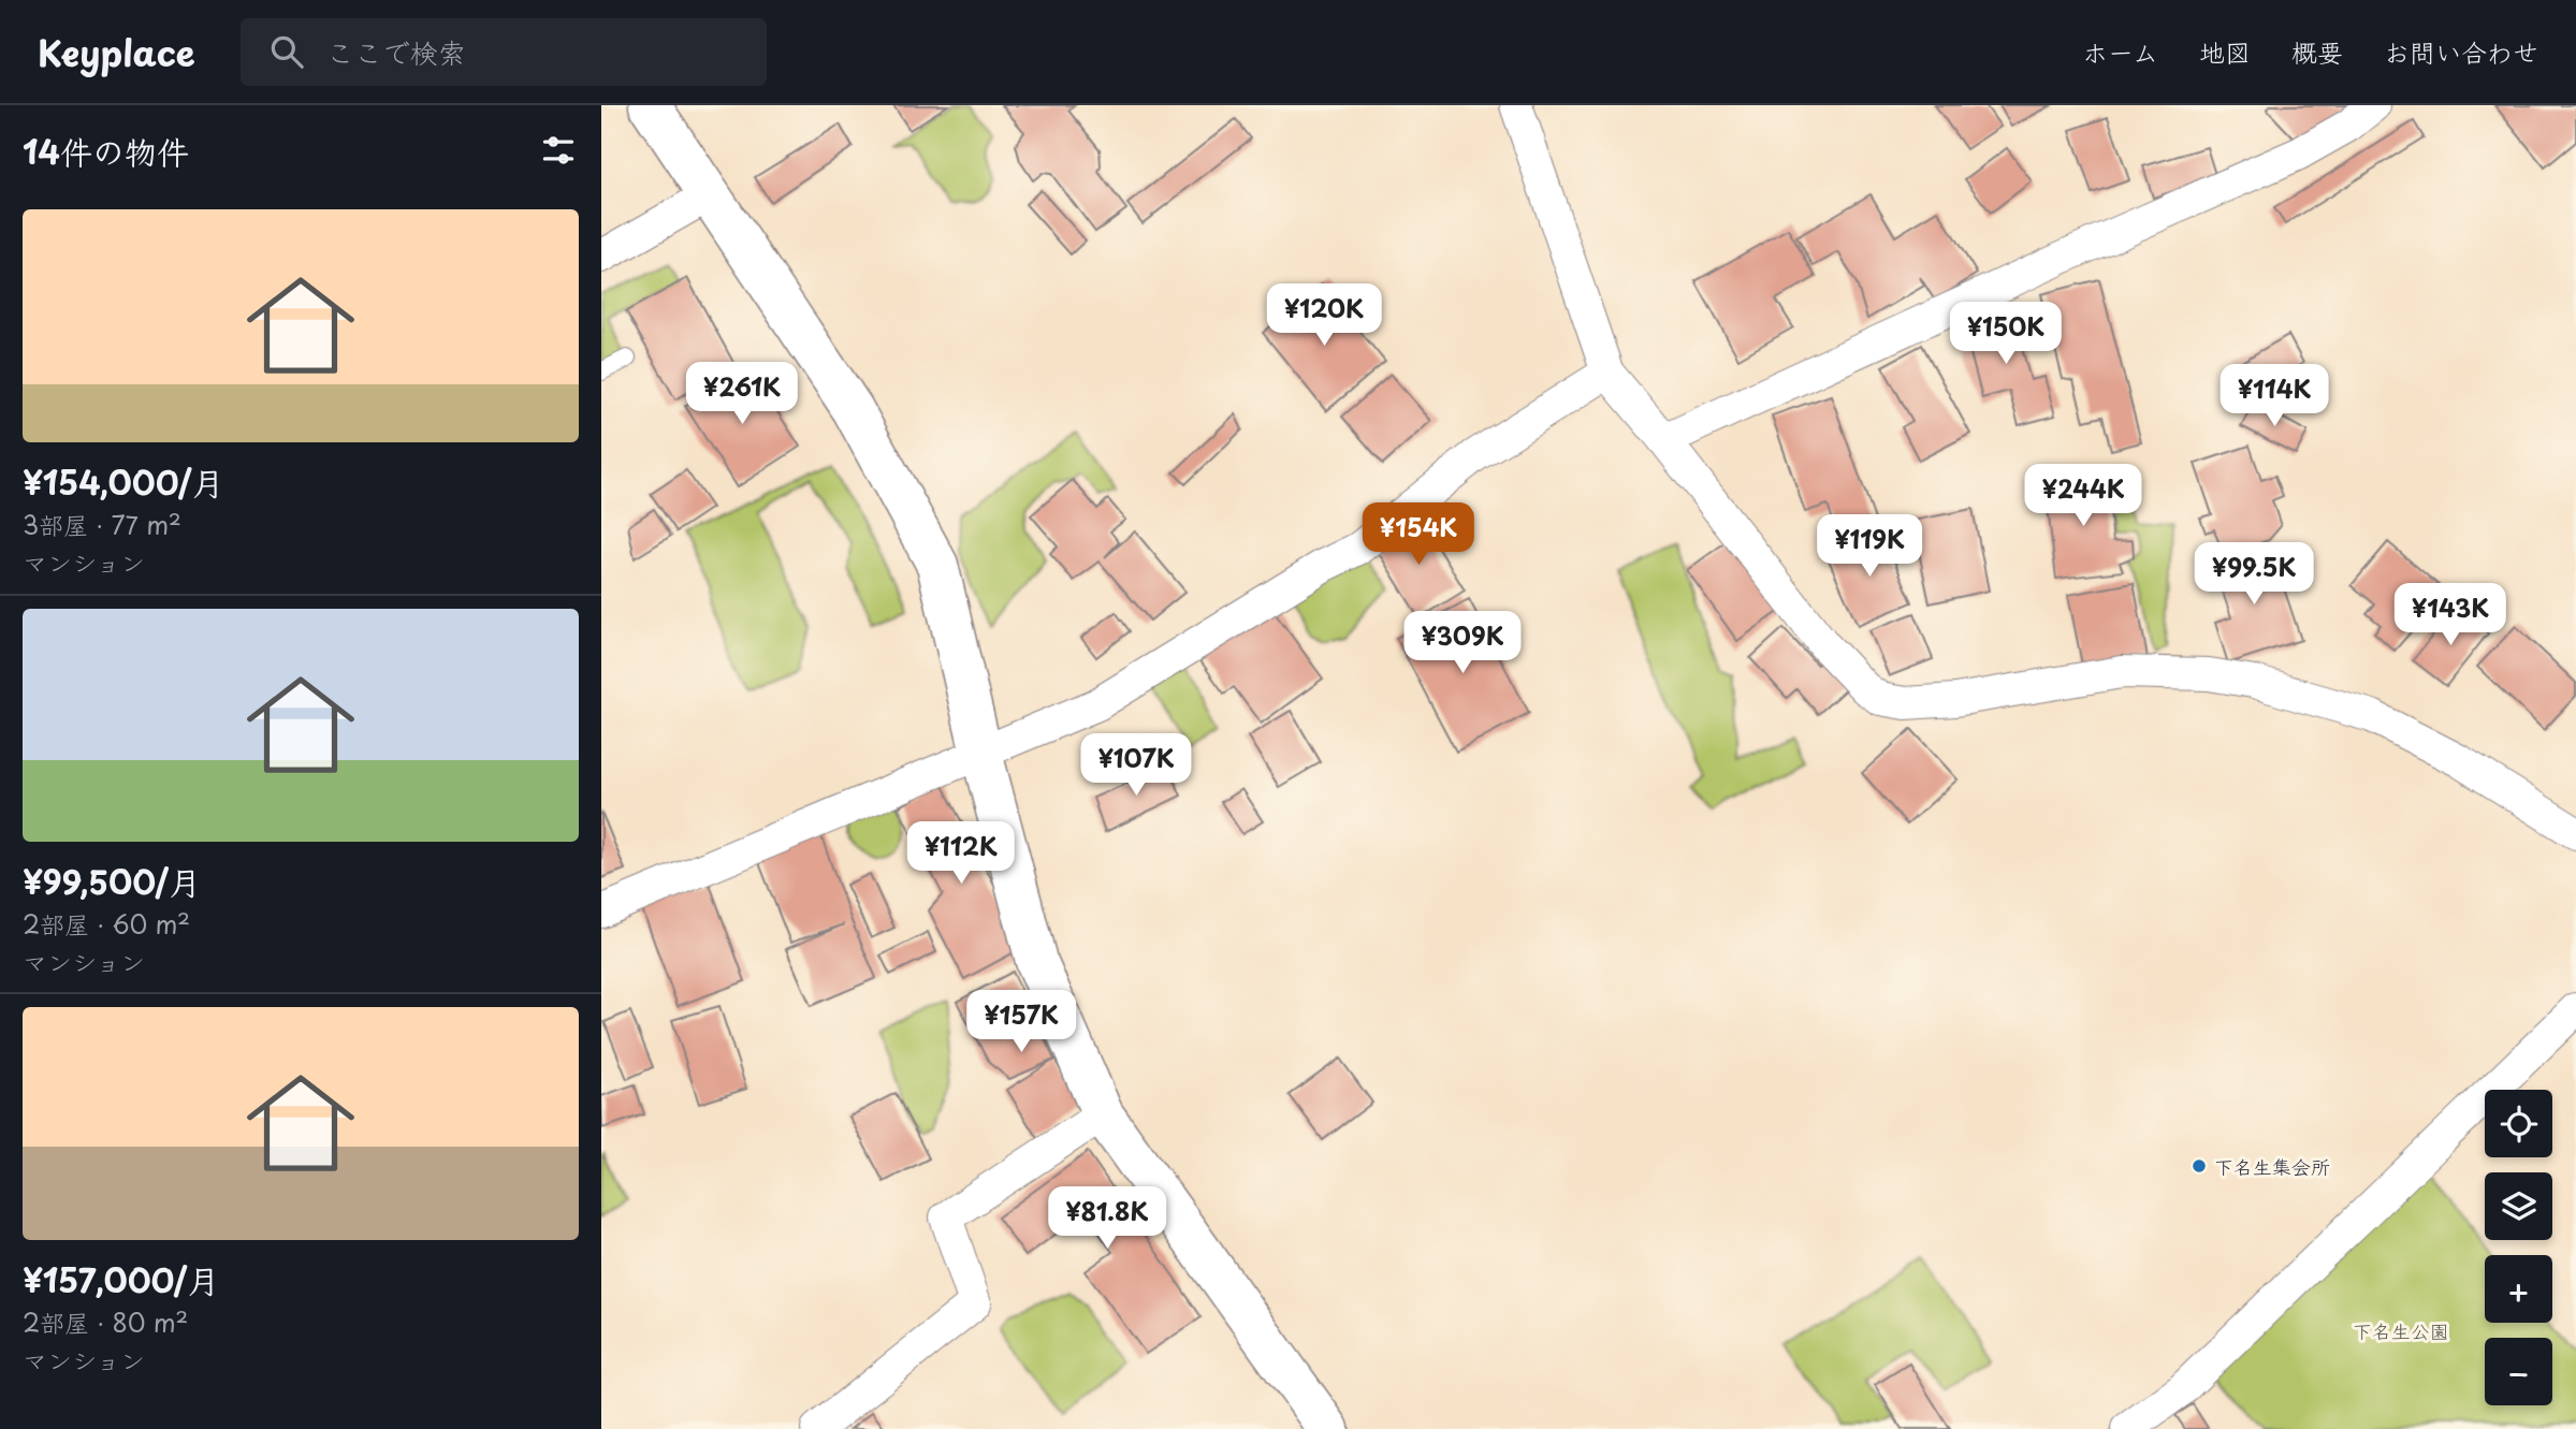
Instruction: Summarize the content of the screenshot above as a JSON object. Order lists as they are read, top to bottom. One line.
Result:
{"parks":["下名生公園"],"places":["下名生集会所"],"page":{"header":"Keyplace","search":"ここで検索","nav":["ホーム","地図","概要","お問い合わせ"],"heading":"14件の物件","list":[{"name":"¥154,000/月","note":"3部屋 · 77 m² · マンション"},{"name":"¥99,500/月","note":"2部屋 · 60 m² · マンション"},{"name":"¥157,000/月","note":"2部屋 · 80 m² · マンション"}],"price":["¥120K","¥150K","¥261K","¥114K","¥244K","¥154K","¥119K","¥99.5K","¥143K","¥309K","¥107K","¥112K","¥157K","¥81.8K"],"map_buttons":["+","−"]}}
